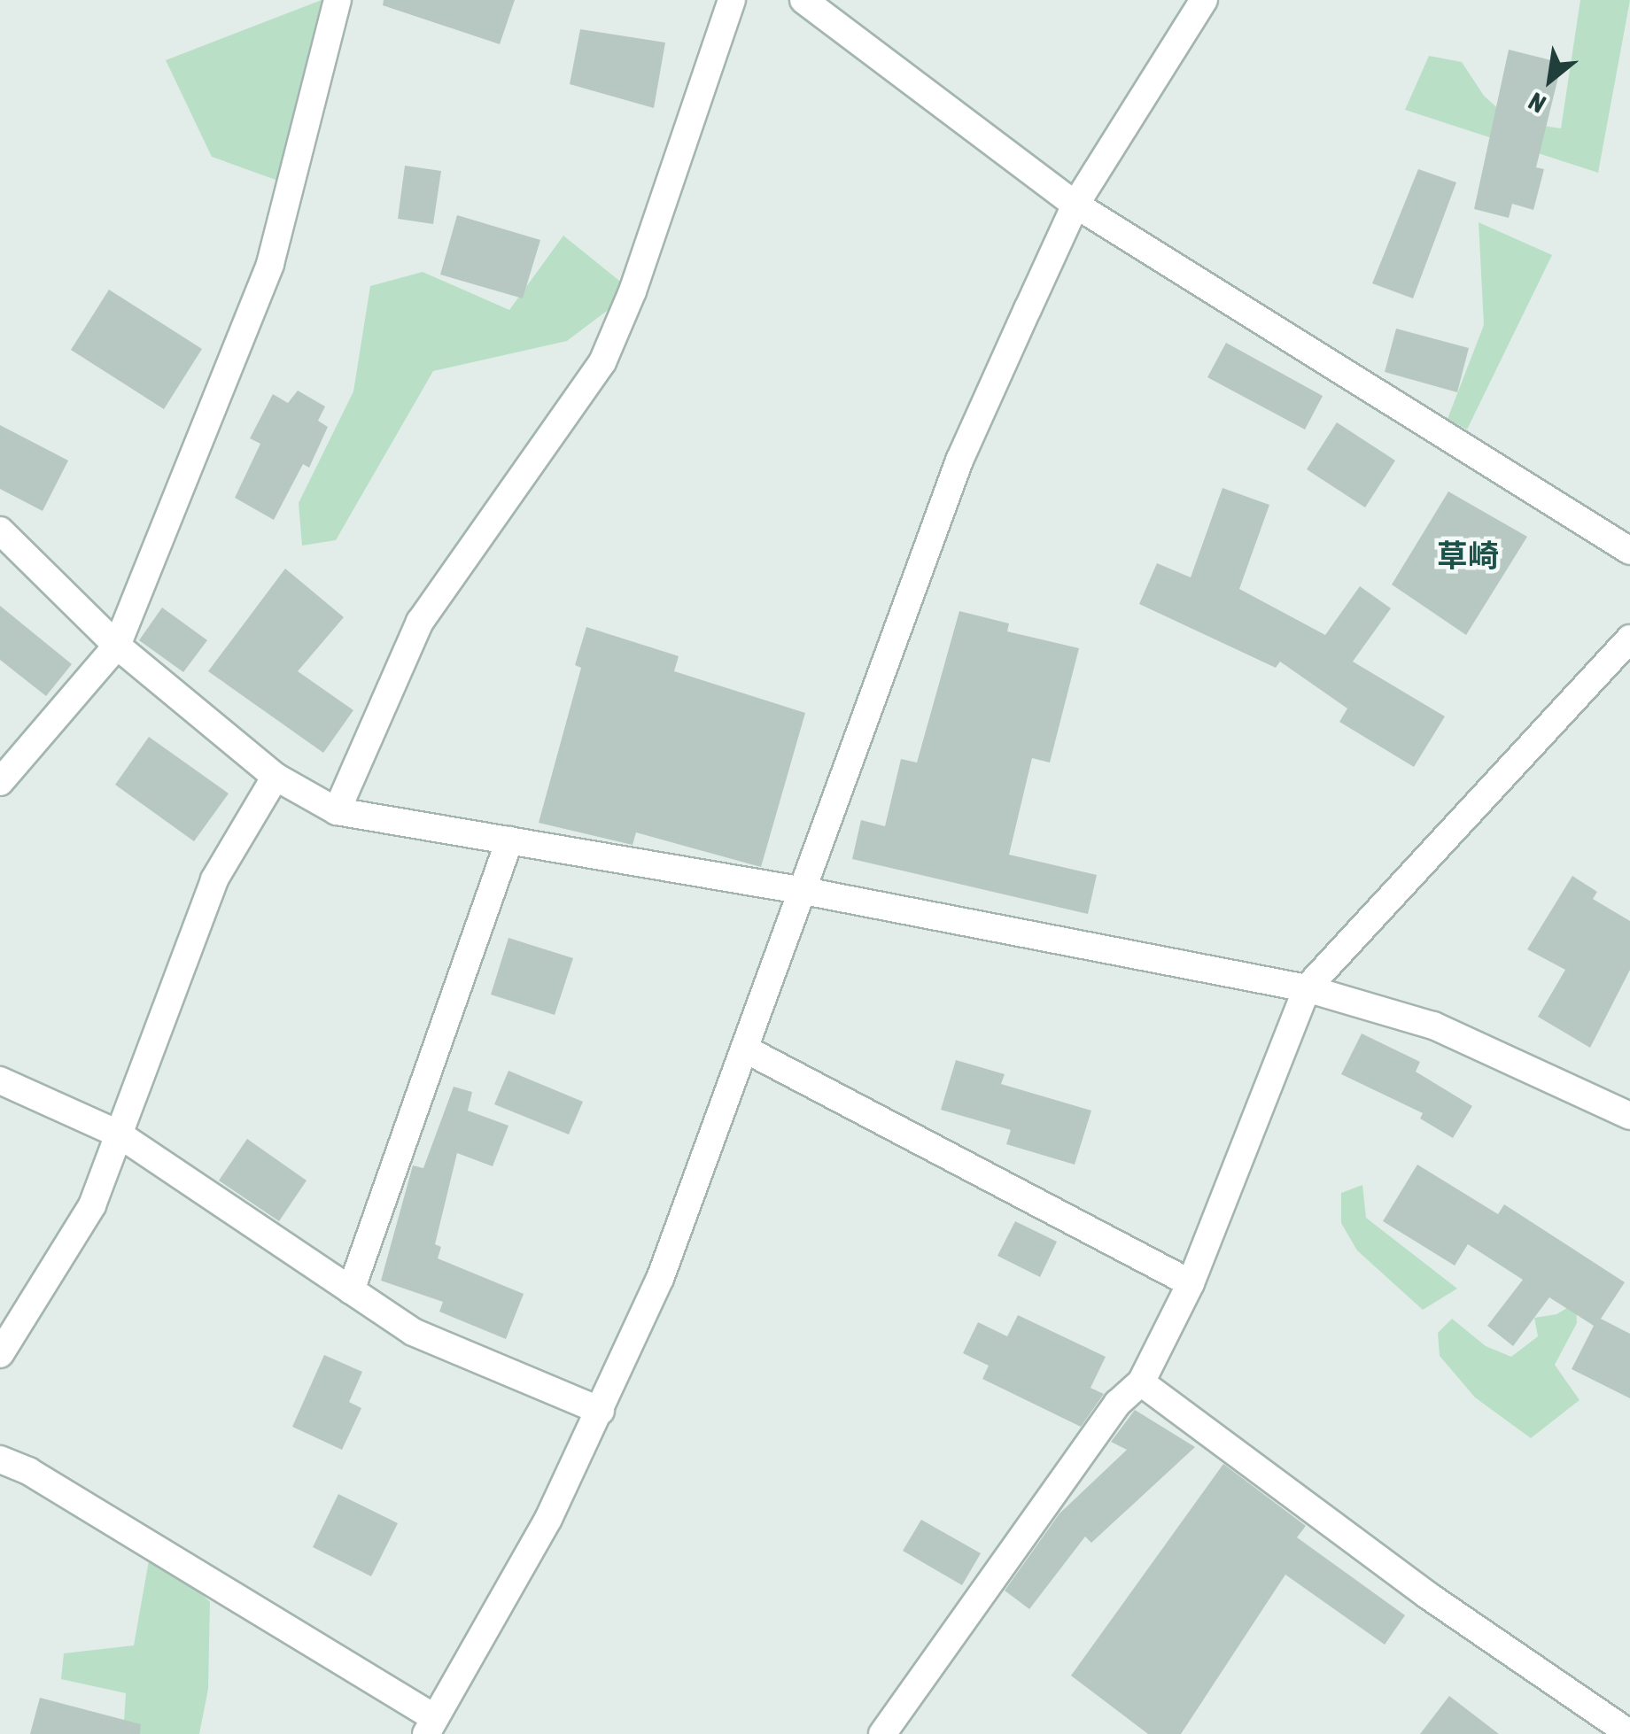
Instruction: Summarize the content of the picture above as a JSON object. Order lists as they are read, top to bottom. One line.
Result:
{"districts":["草崎"],"north":"bottom left"}
